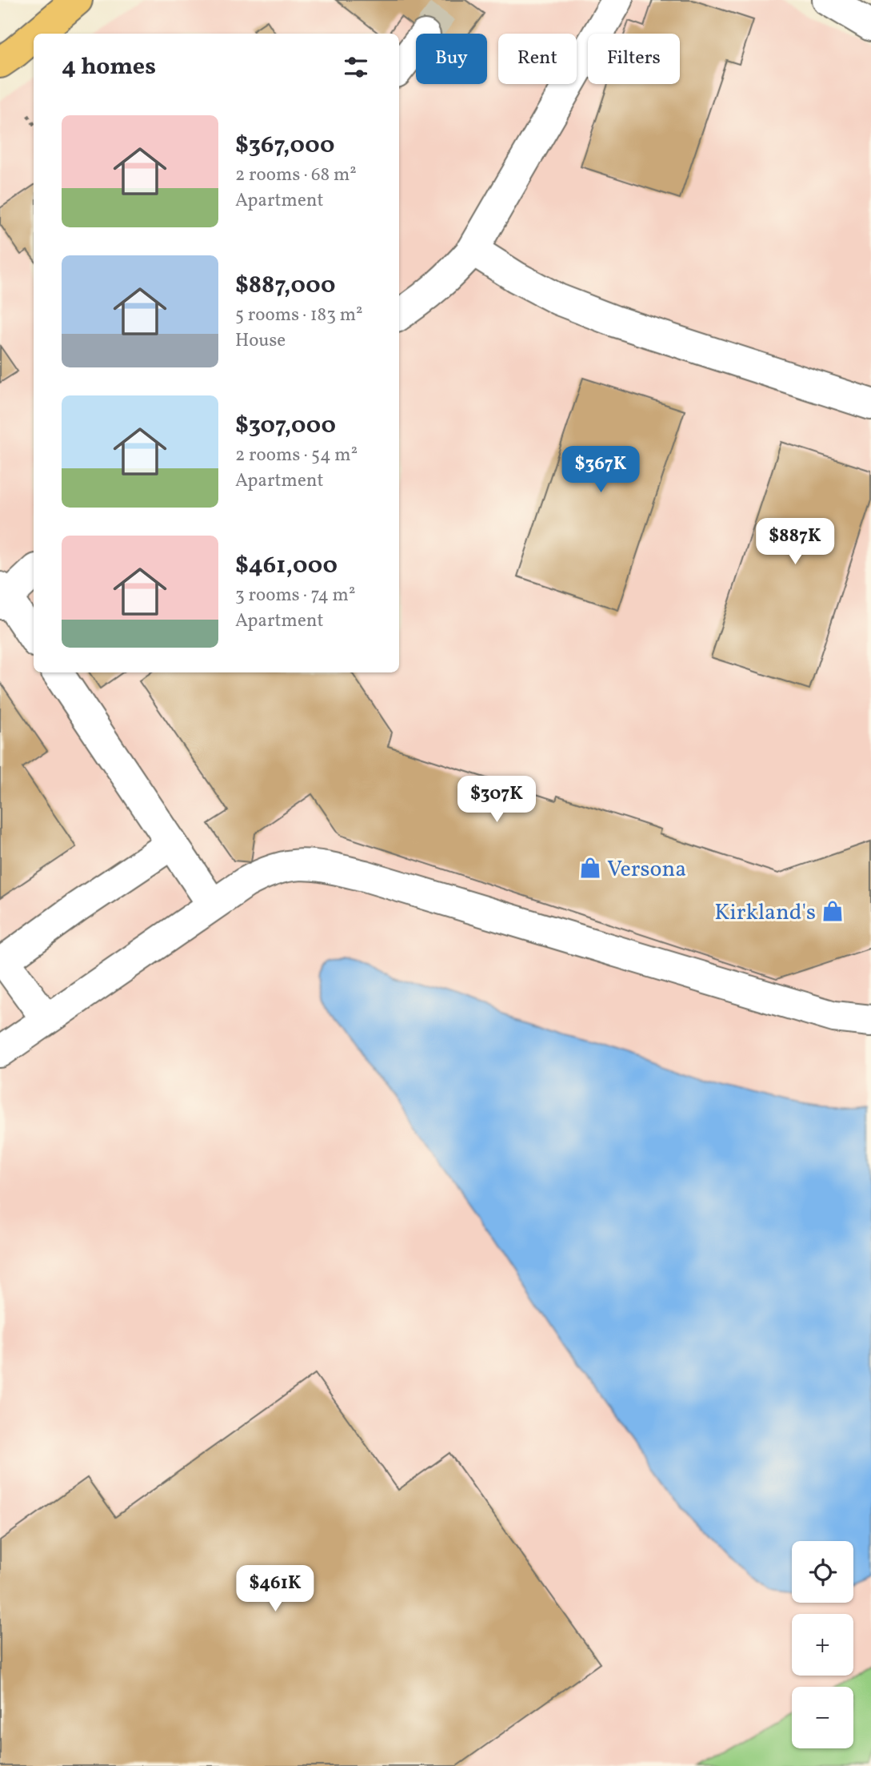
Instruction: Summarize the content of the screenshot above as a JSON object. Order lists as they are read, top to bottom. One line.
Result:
{"places":{"shop":["Versona","Kirkland's"]},"page":{"chip":["Buy","Rent","Filters"],"heading":"4 homes","list":[{"name":"$367,000","note":"2 rooms · 68 m² · Apartment"},{"name":"$887,000","note":"5 rooms · 183 m² · House"},{"name":"$307,000","note":"2 rooms · 54 m² · Apartment"},{"name":"$461,000","note":"3 rooms · 74 m² · Apartment"}],"price":["$367K","$887K","$307K","$461K"],"map_buttons":["+","−"]}}
